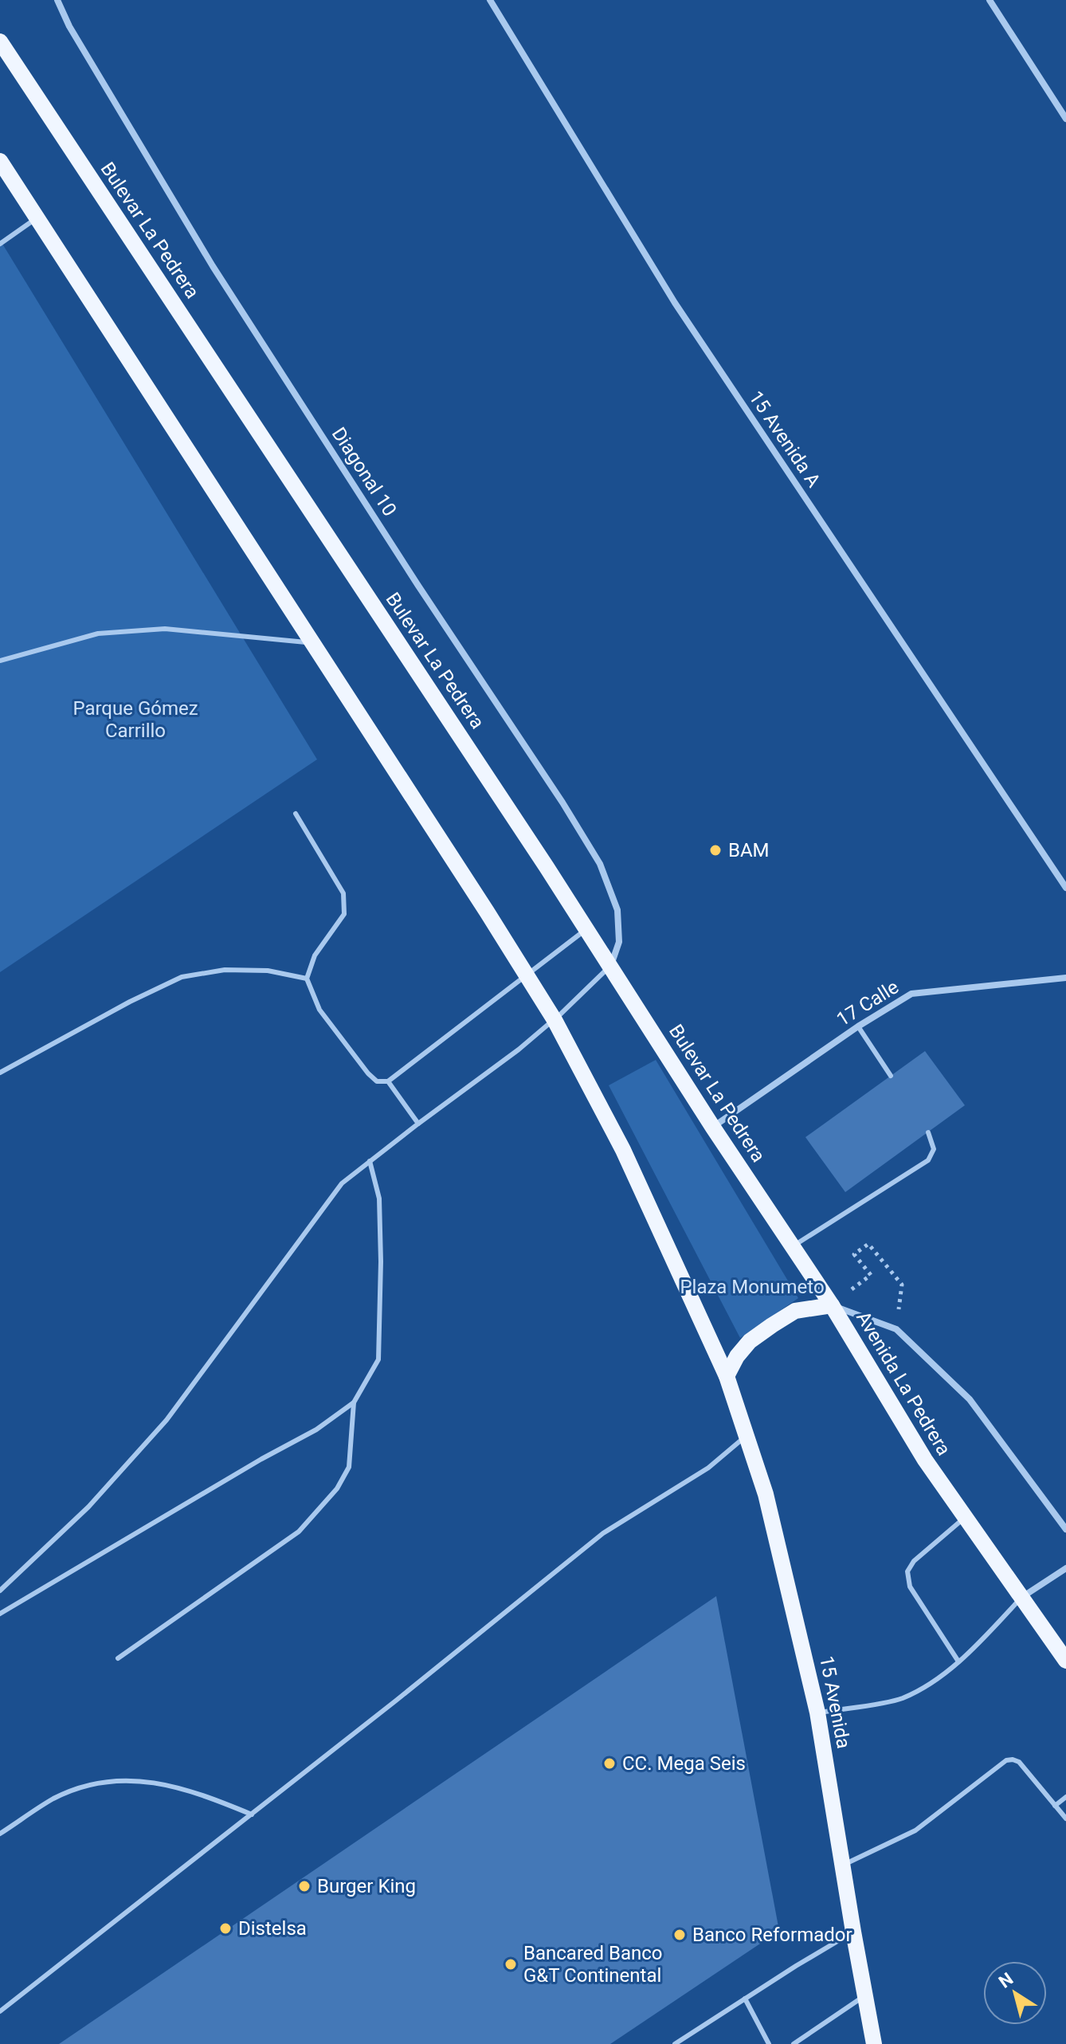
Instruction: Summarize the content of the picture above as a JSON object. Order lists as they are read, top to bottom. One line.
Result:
{"streets":{"main road":["Bulevar La Pedrera","Avenida La Pedrera","15 Avenida"],"street":["15 Avenida A","Diagonal 10","17 Calle"]},"crossings":[["Bulevar La Pedrera","Diagonal 10"],["Bulevar La Pedrera","17 Calle"],["Bulevar La Pedrera","Avenida La Pedrera"]],"parks":["Parque Gómez Carrillo","Plaza Monumeto"],"places":["BAM","CC. Mega Seis","Burger King","Distelsa","Banco Reformador","Bancared Banco G&T Continental"],"north":"top left"}
